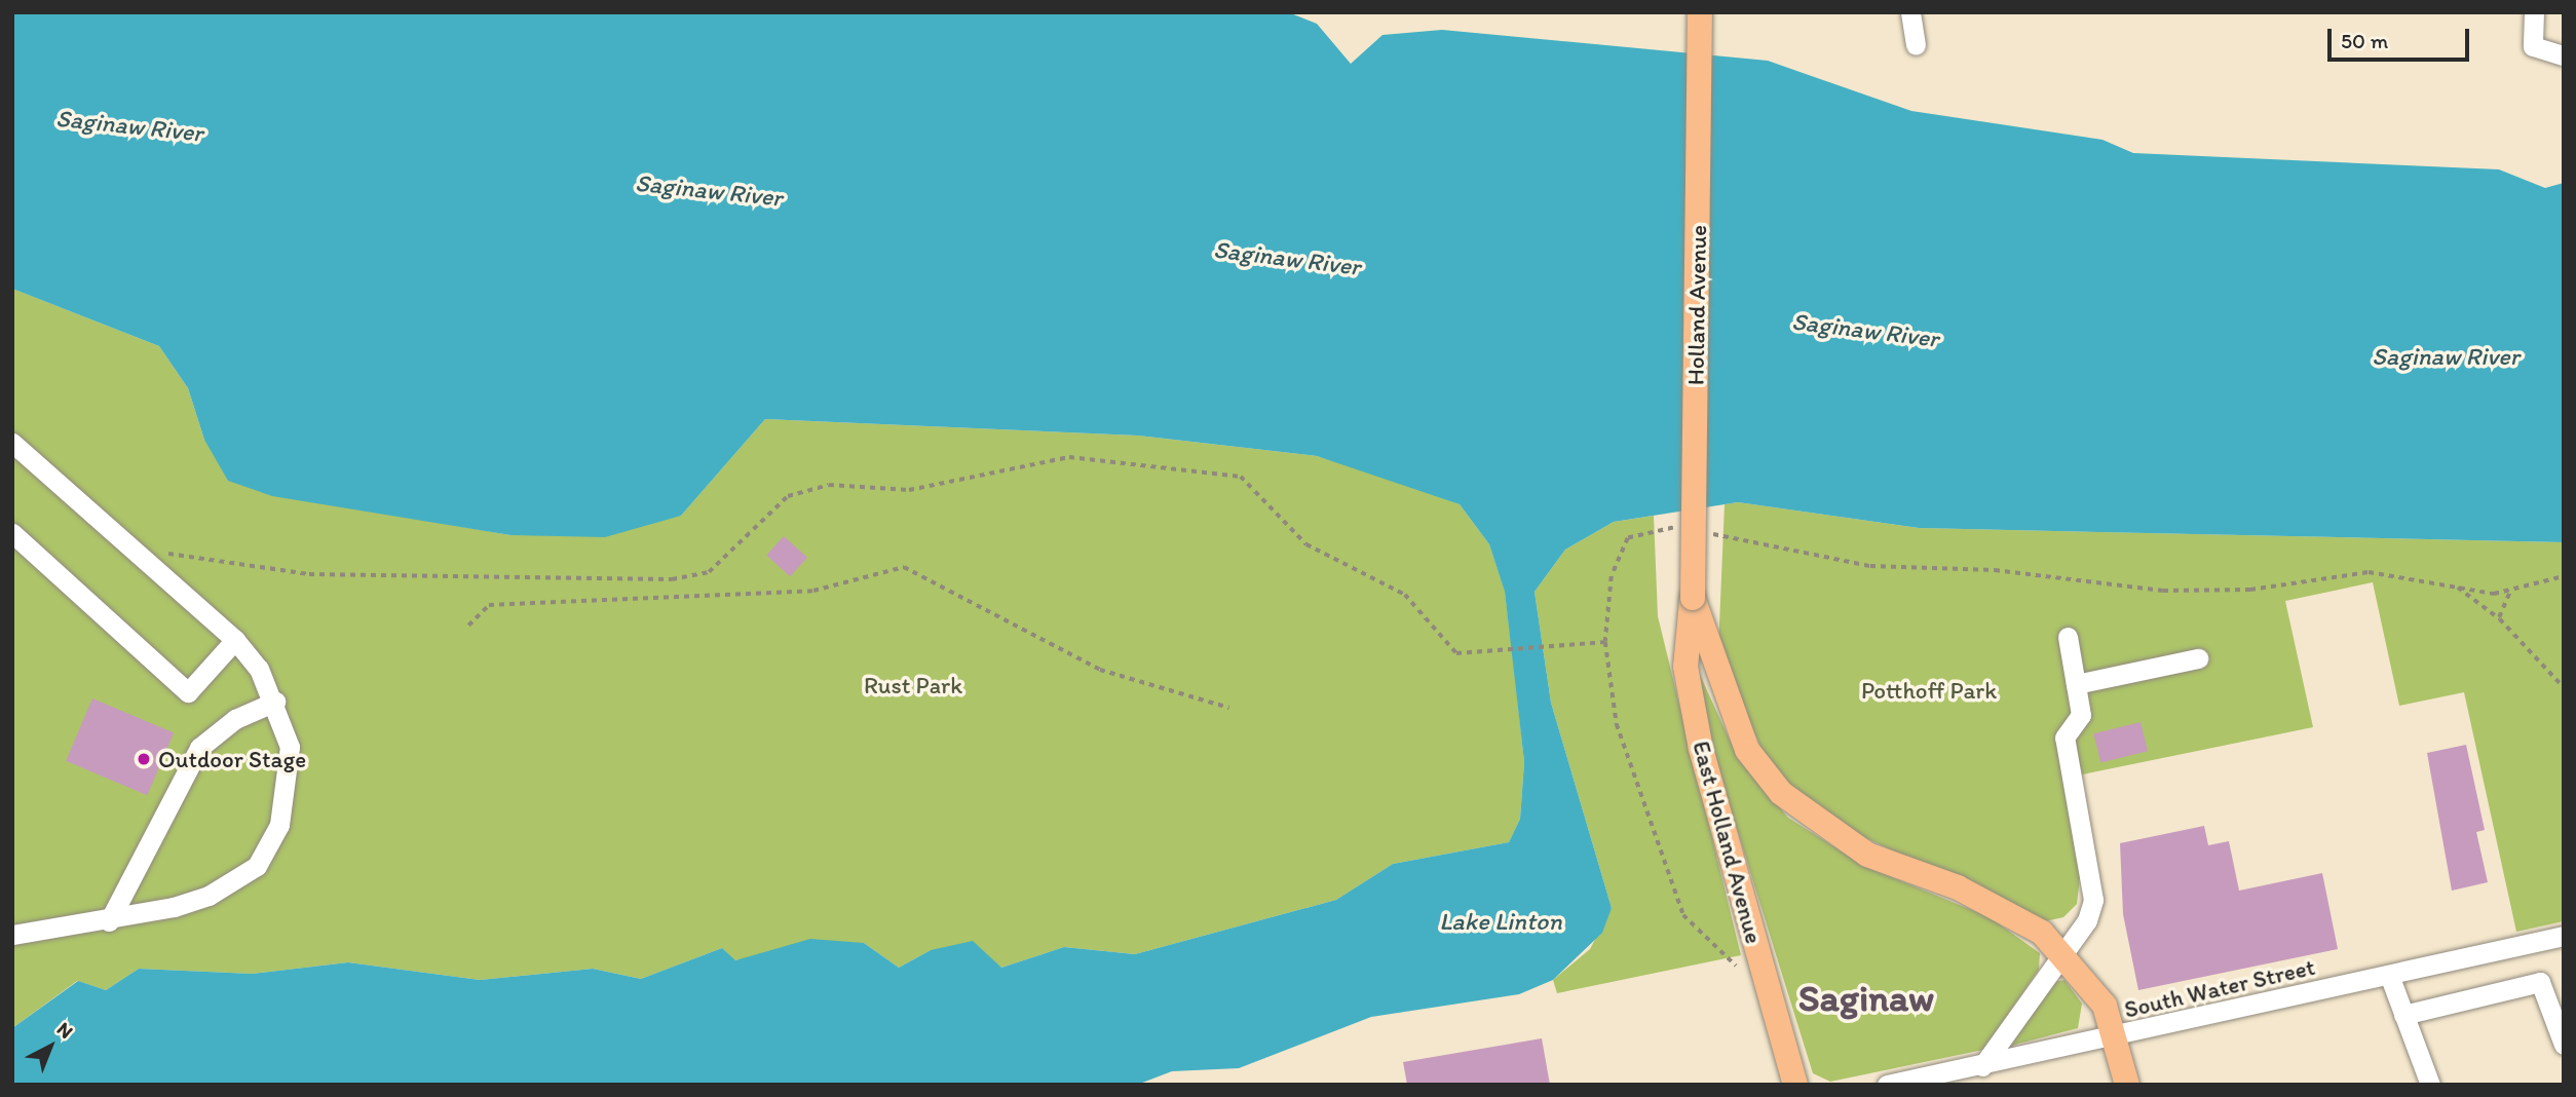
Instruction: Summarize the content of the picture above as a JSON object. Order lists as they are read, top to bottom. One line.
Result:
{"streets":{"main road":["Holland Avenue","East Holland Avenue"],"street":["South Water Street"]},"crossings":[["Holland Avenue","East Holland Avenue"]],"districts":["Saginaw"],"water":["Saginaw River","Lake Linton"],"parks":["Rust Park","Potthoff Park"],"places":["Outdoor Stage"],"scale_bar":"50 m","north":"top right"}
